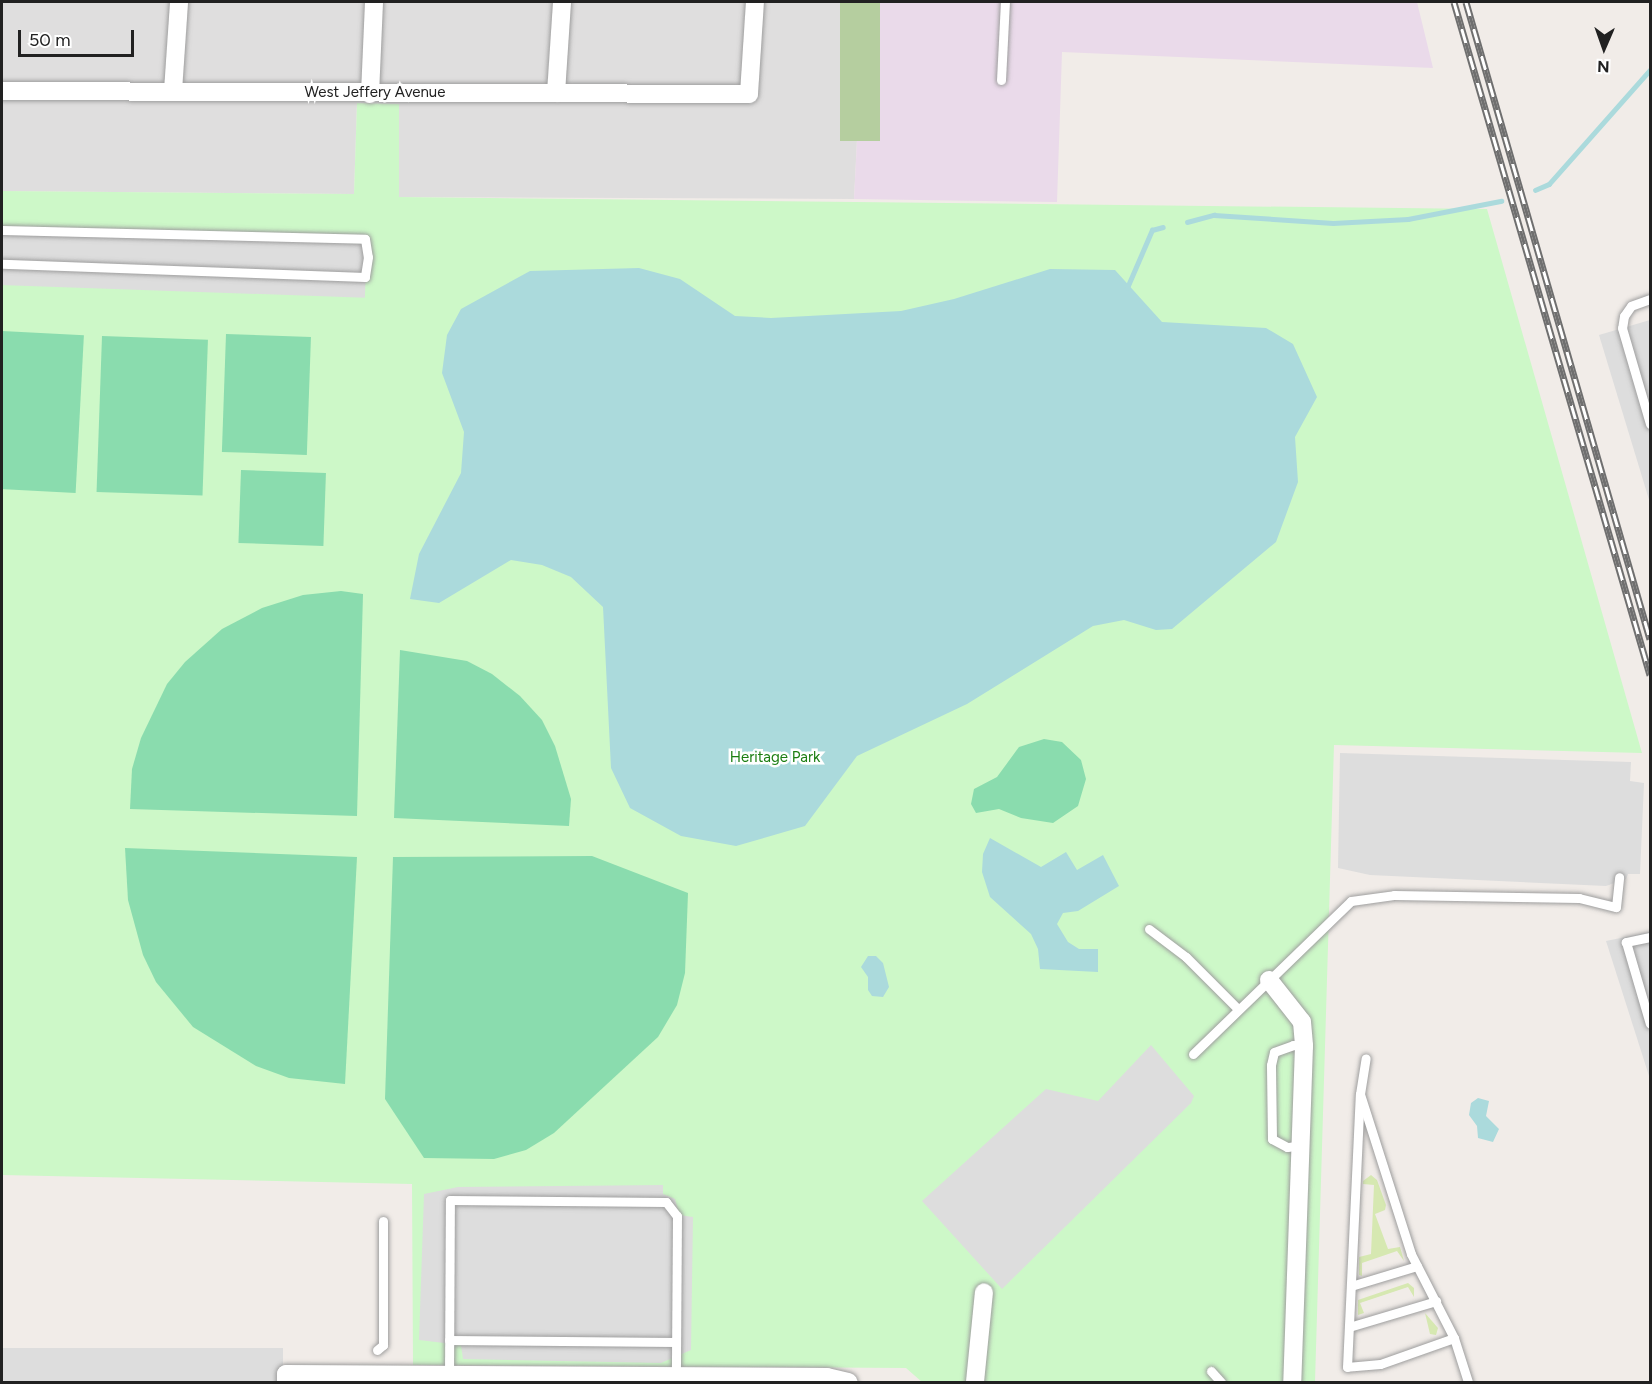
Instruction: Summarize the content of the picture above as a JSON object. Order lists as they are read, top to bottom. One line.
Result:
{"streets":{"street":["West Jeffery Avenue"]},"parks":["Heritage Park"],"scale_bar":"50 m","north":"bottom"}
